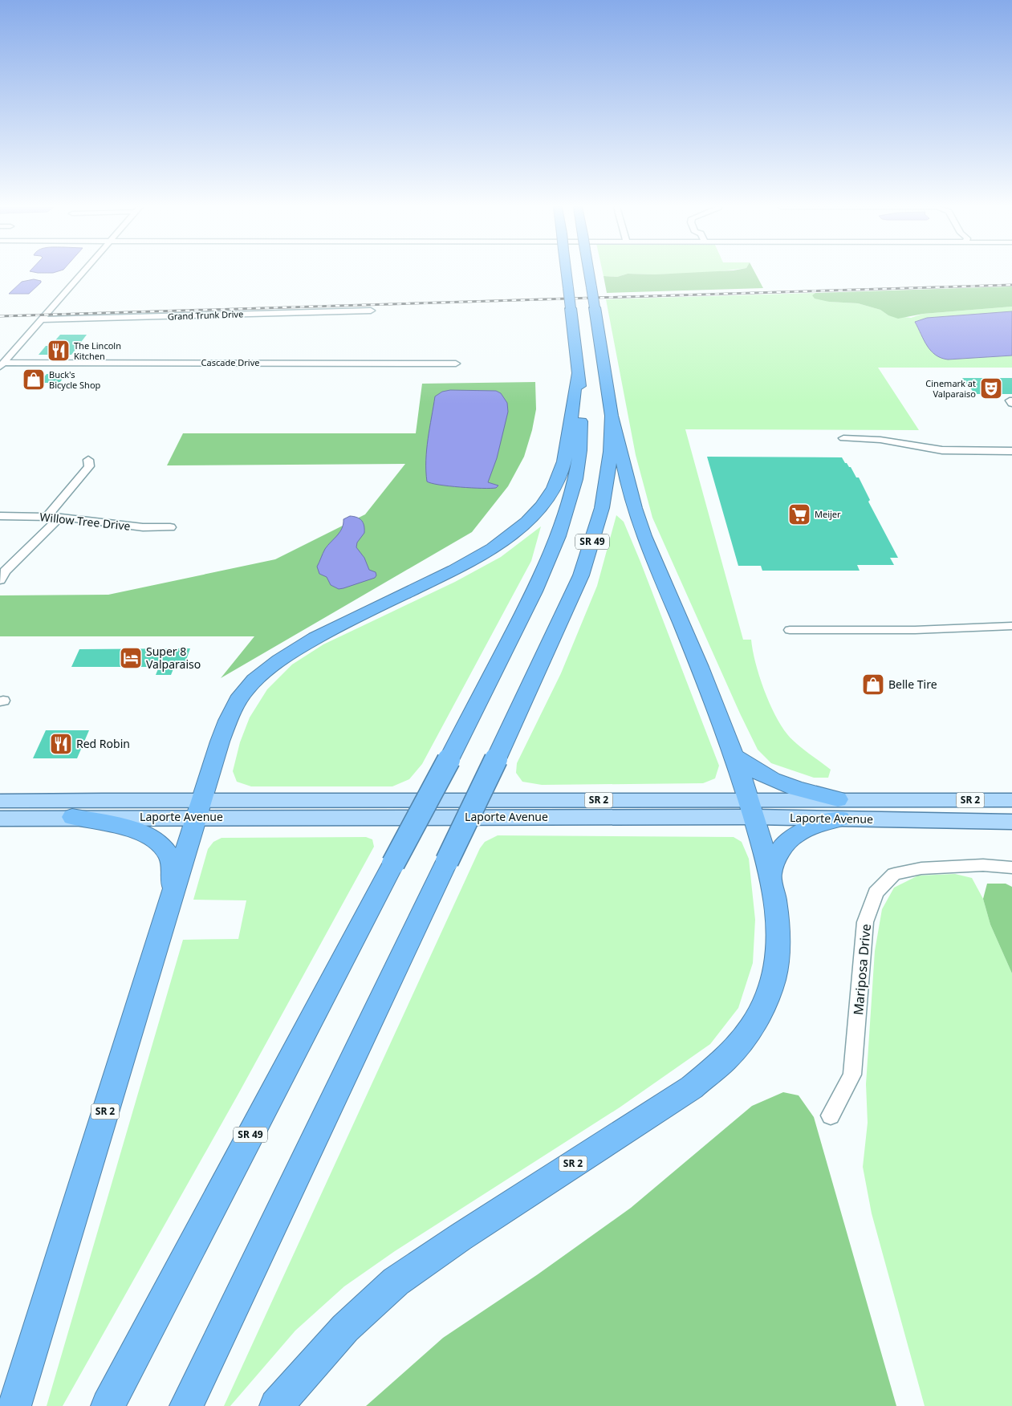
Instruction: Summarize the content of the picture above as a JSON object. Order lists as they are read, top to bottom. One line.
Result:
{"streets":{"highway":["SR 49","SR 2"],"main road":["Laporte Avenue"],"street":["Grand Trunk Drive","Cascade Drive","Willow Tree Drive","Mariposa Drive"]},"crossings":[["SR 2","Laporte Avenue"]],"places":{"restaurant":["The Lincoln Kitchen","Red Robin"],"shop":["Buck's Bicycle Shop","Belle Tire"],"theatre":["Cinemark at Valparaiso"],"supermarket":["Meijer"],"hotel":["Super 8 Valparaiso"]}}
